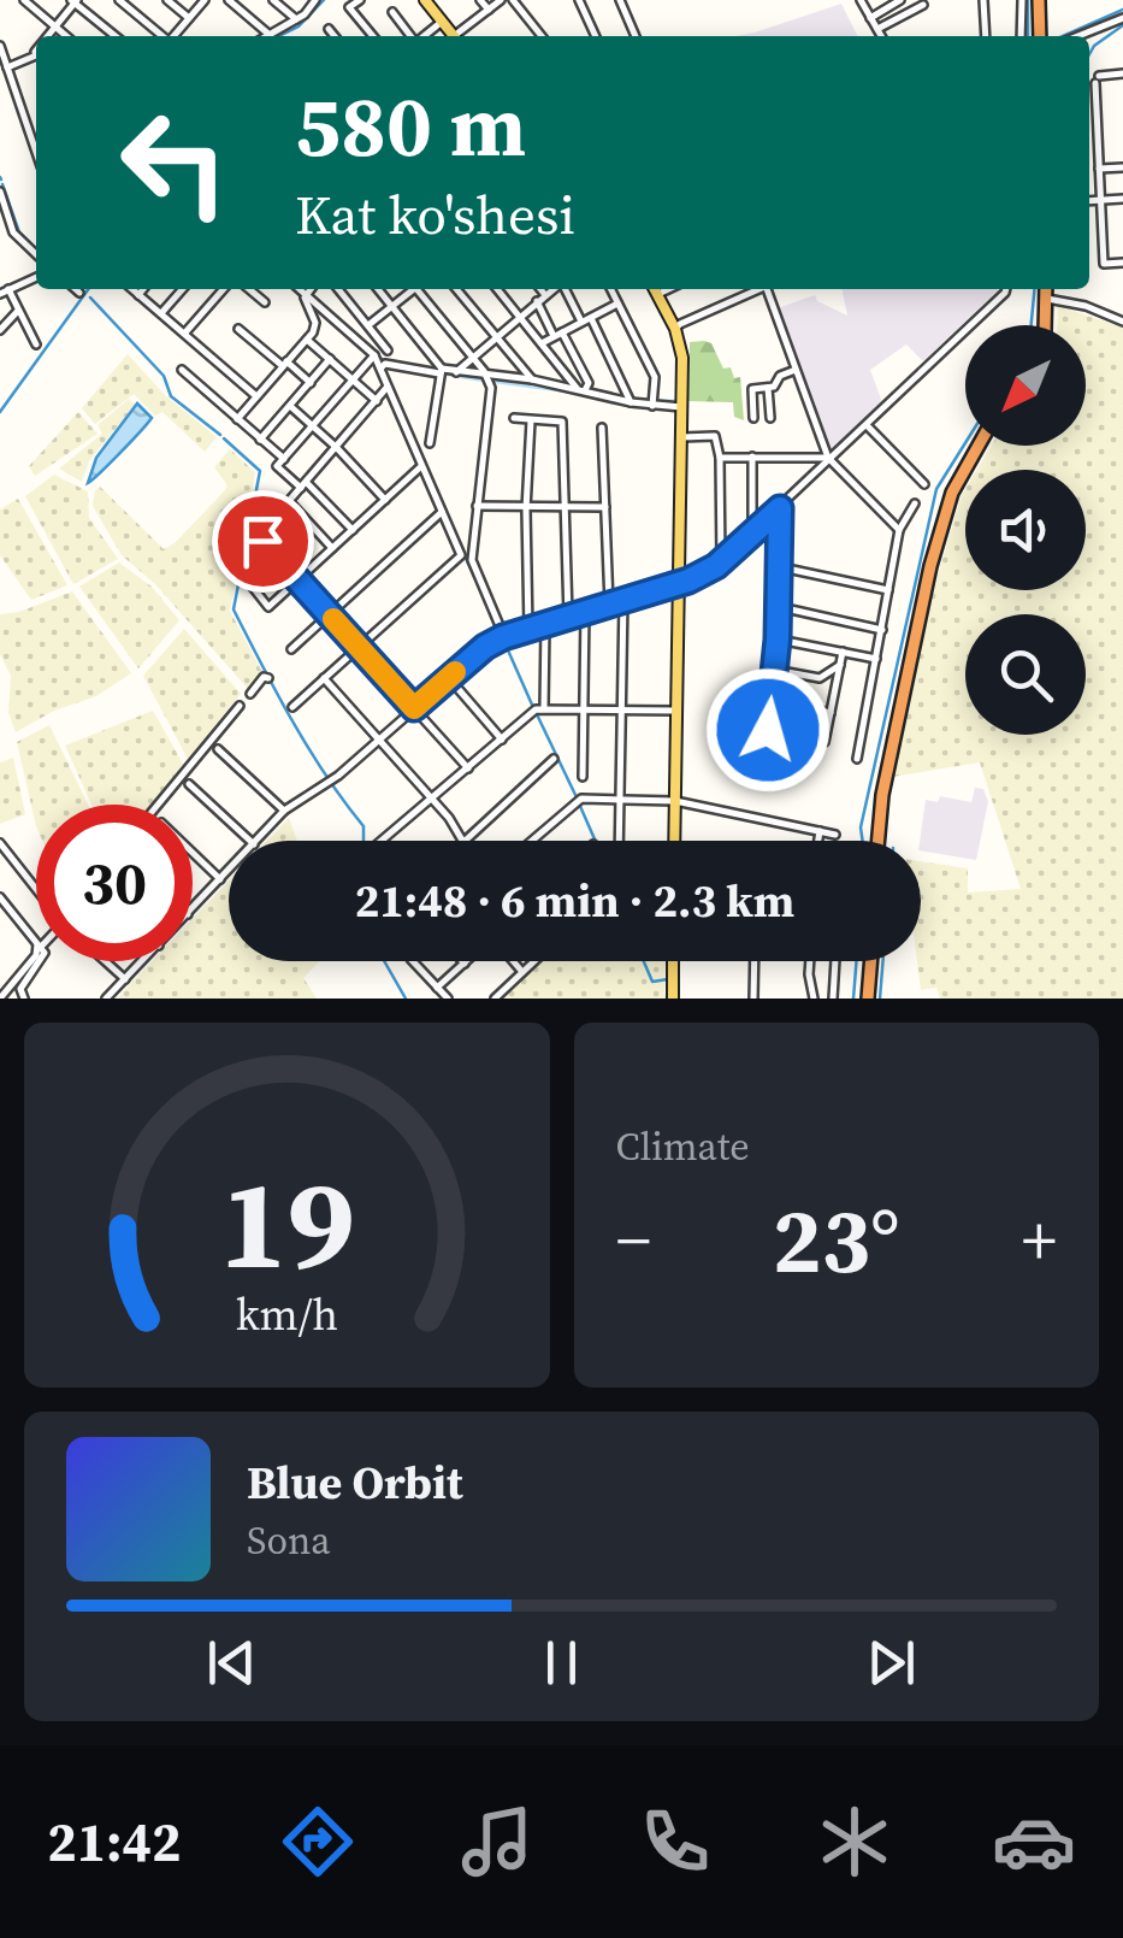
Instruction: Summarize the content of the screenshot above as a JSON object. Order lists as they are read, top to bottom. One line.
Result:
{"north":"bottom left","page":{"turn":["580 m","Kat ko'shesi"],"limit":"30","trip":"21:48 · 6 min · 2.3 km","tile":"Climate","heat":["−","23°","+"],"song":["Blue Orbit","Sona"],"tabs":"21:42","gauge":["19","km/h"]}}
